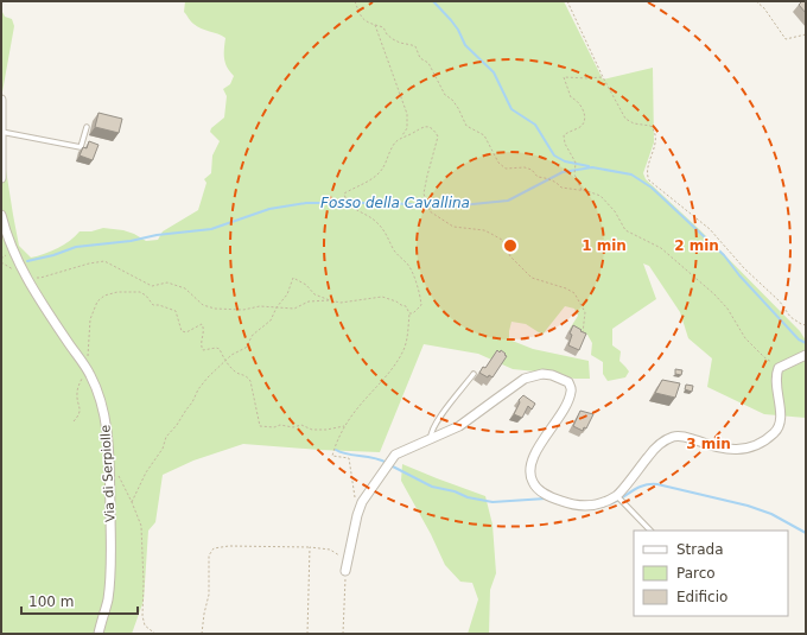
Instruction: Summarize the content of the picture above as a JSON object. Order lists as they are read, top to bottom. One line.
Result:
{"streets":{"street":["Via di Serpiolle"]},"water":["Fosso della Cavallina"],"legend":["Strada","Parco","Edificio"],"scale_bar":"100 m","rings":["1 min","2 min","3 min"]}
